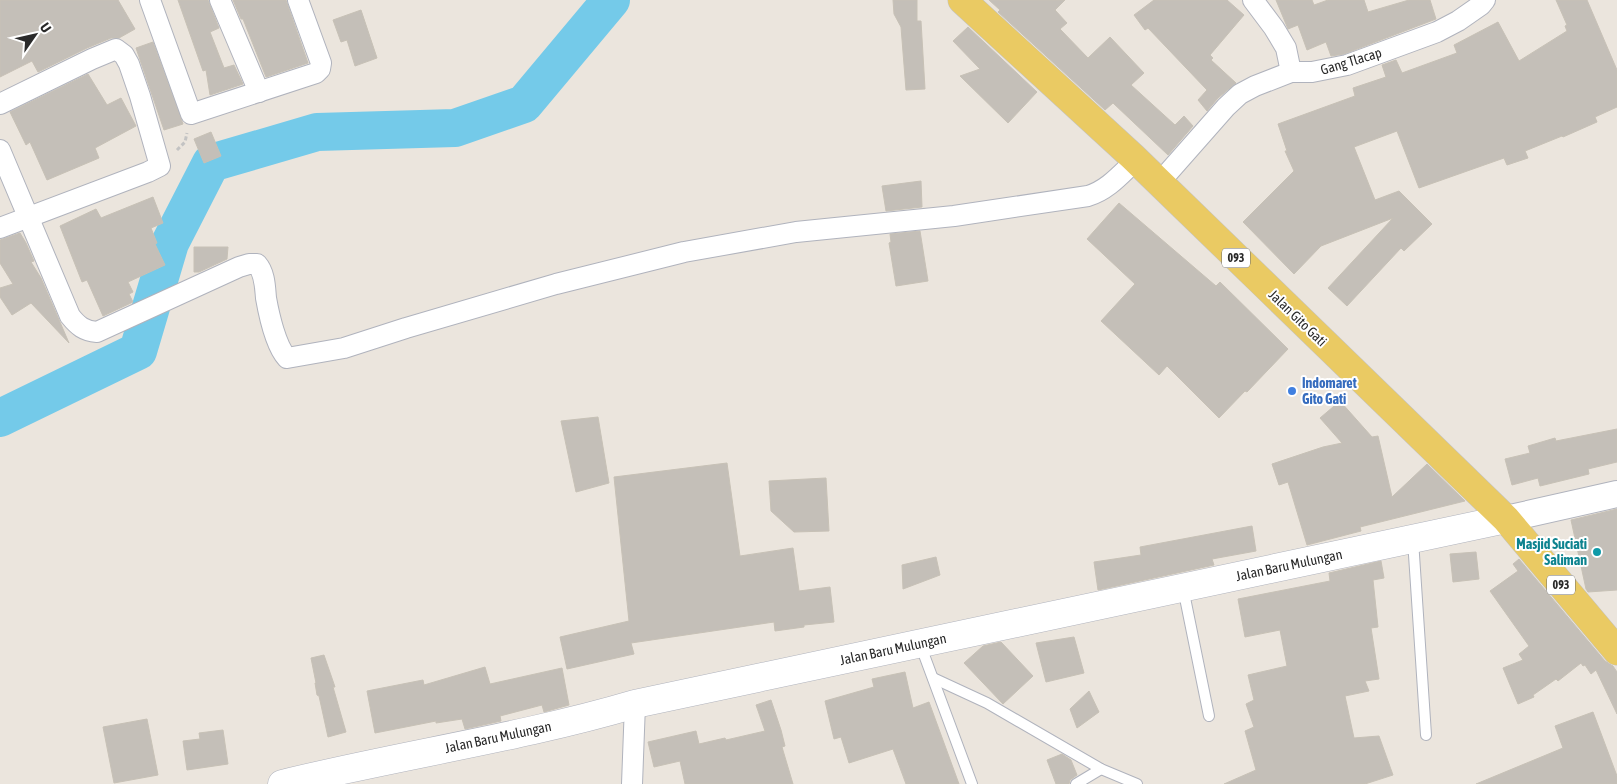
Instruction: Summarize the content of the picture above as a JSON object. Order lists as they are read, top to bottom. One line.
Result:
{"streets":{"main road":["093","Jalan Gito Gati","Jalan Baru Mulungan"],"street":["Gang Tlacap"]},"crossings":[["Gang Tlacap","Jalan Gito Gati"],["Jalan Gito Gati","Jalan Baru Mulungan"]],"places":["Indomaret Gito Gati","Masjid Suciati Saliman"],"north":"top right"}
